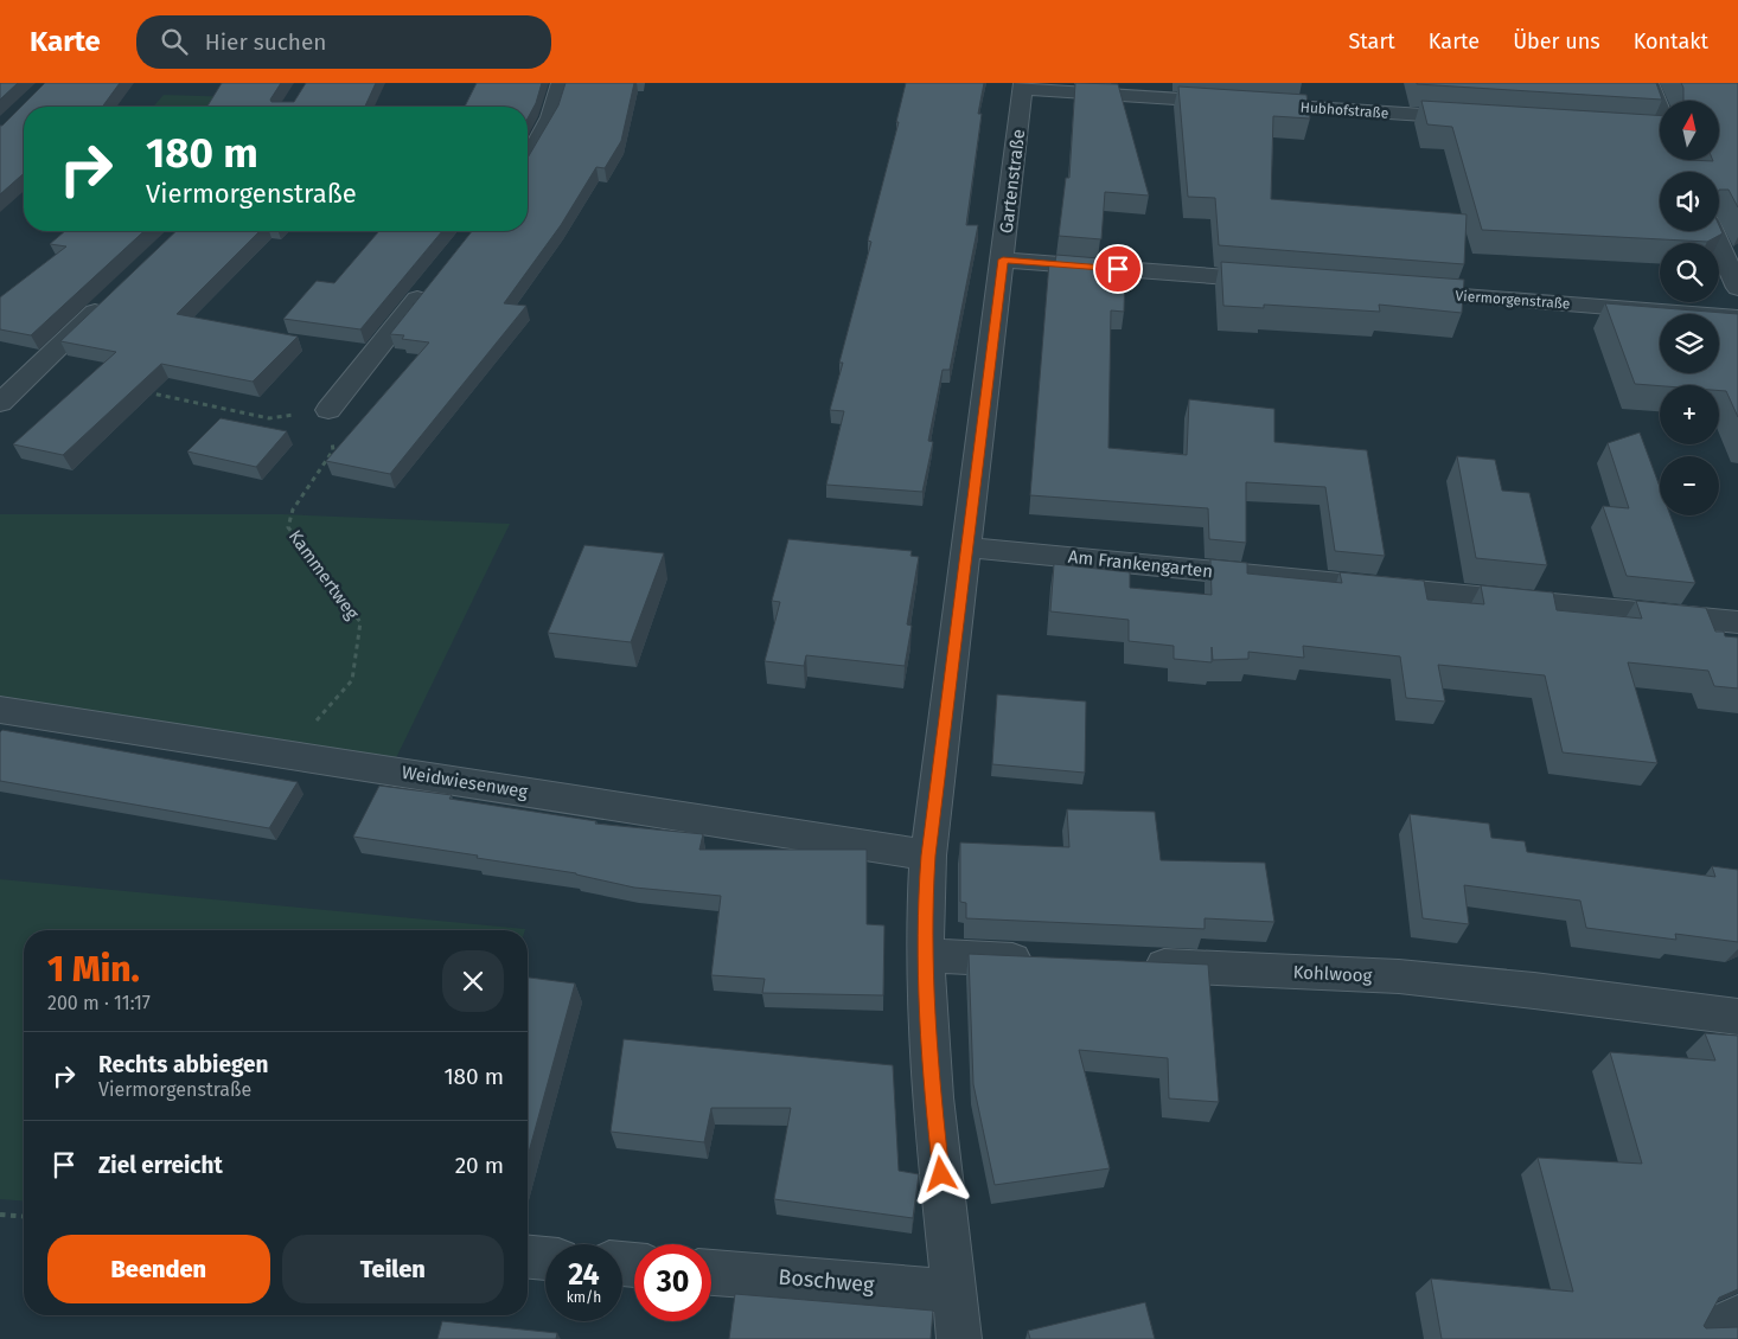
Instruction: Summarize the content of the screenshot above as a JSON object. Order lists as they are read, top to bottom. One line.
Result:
{"streets":{"street":["Hubhofstraße","Gartenstraße","Viermorgenstraße","Am Frankengarten","Weidwiesenweg","Kohlwoog","Boschweg"],"path":["Kammertweg"]},"crossings":[["Hubhofstraße","Gartenstraße"],["Gartenstraße","Am Frankengarten"],["Gartenstraße","Weidwiesenweg"],["Gartenstraße","Boschweg"],["Kammertweg","Weidwiesenweg"]],"north":"top","page":{"header":"Karte","search":"Hier suchen","nav":["Start","Karte","Über uns","Kontakt"],"map_buttons":["+","−"],"turn":["180 m","Viermorgenstraße"],"heading":["1 Min.","200 m · 11:17"],"list":[{"name":"Rechts abbiegen","note":"Viermorgenstraße","value":"180 m"},{"name":"Ziel erreicht","value":"20 m"}],"buttons":["Beenden","Teilen"],"speed":"24 km/h","limit":"30"}}
